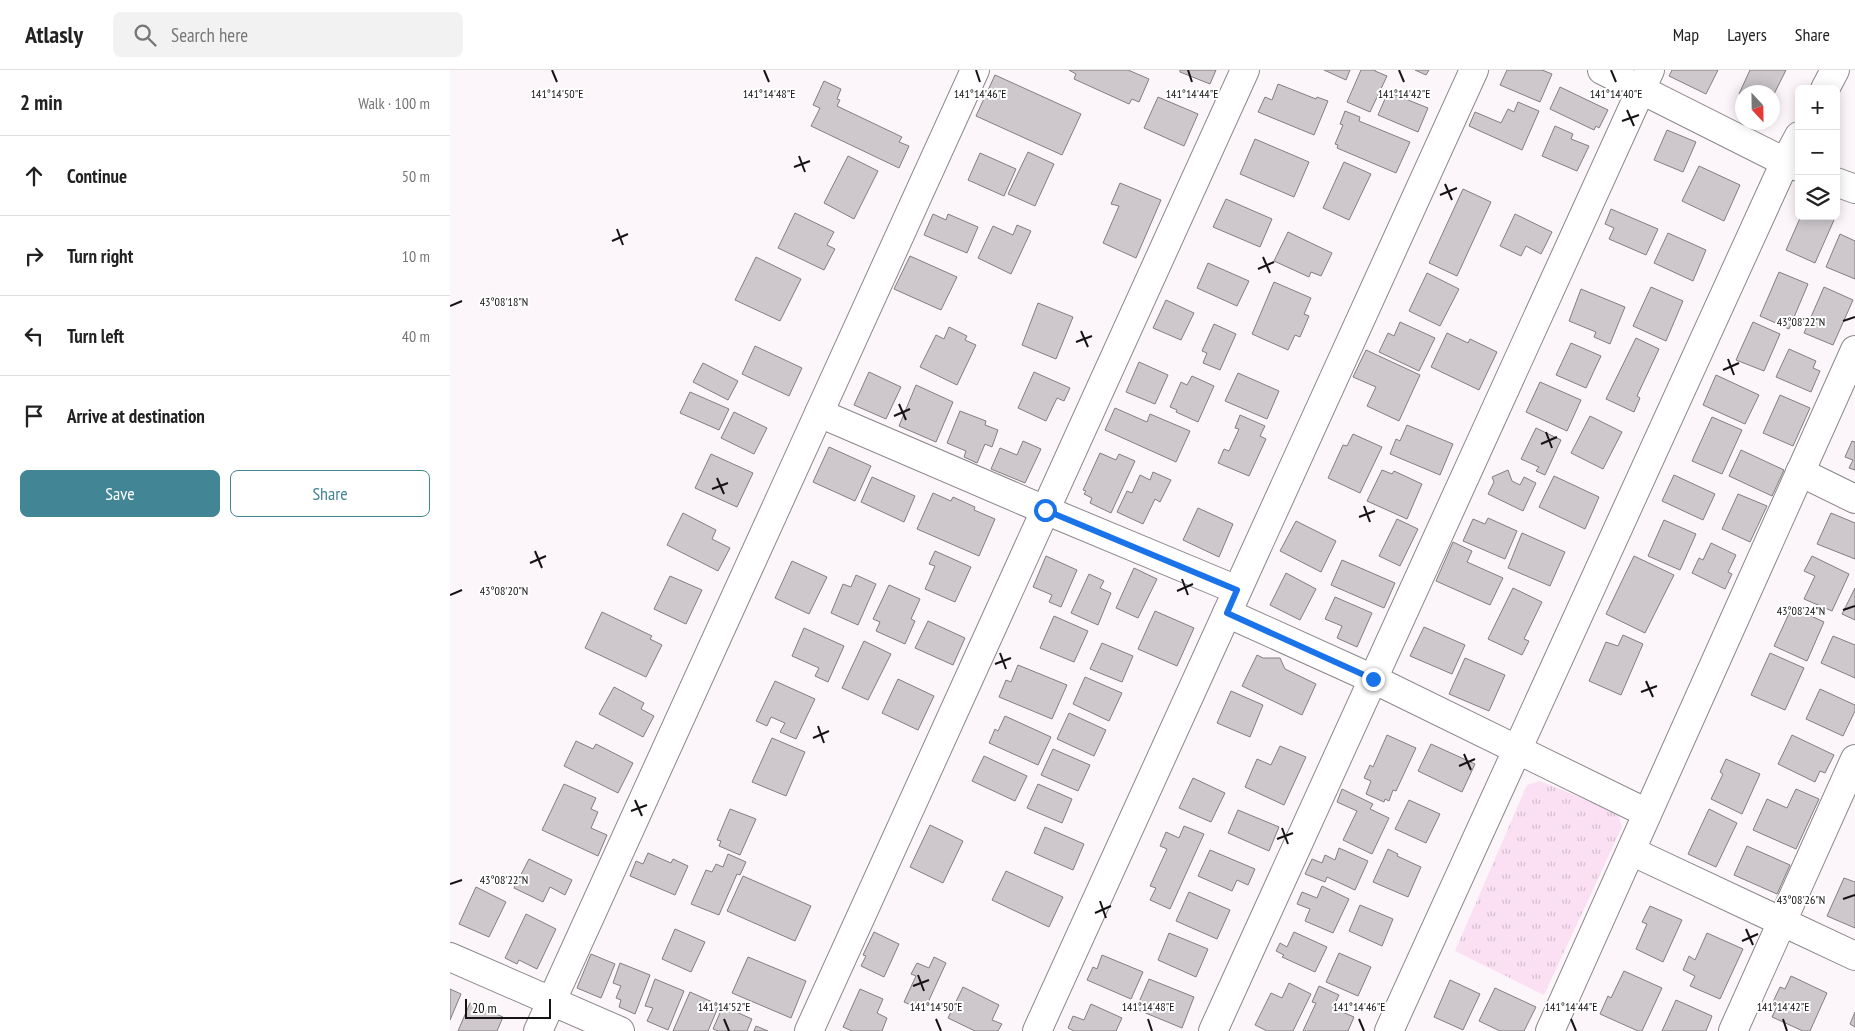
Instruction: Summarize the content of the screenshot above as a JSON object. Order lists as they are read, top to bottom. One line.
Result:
{"scale_bar":"20 m","north":"bottom","page":{"header":"Atlasly","search":"Search here","nav":["Map","Layers","Share"],"heading":["2 min","Walk · 100 m"],"map_buttons":["+","−"],"list":[["Continue","50 m"],["Turn right","10 m"],["Turn left","40 m"],"Arrive at destination"],"buttons":["Save","Share"],"scale":"20 m"},"coordinates":["141°14'50\"E","141°14'48\"E","141°14'46\"E","141°14'44\"E","141°14'42\"E","141°14'40\"E","43°08'18\"N","43°08'22\"N","43°08'20\"N","43°08'24\"N","43°08'26\"N","141°14'52\"E"]}
